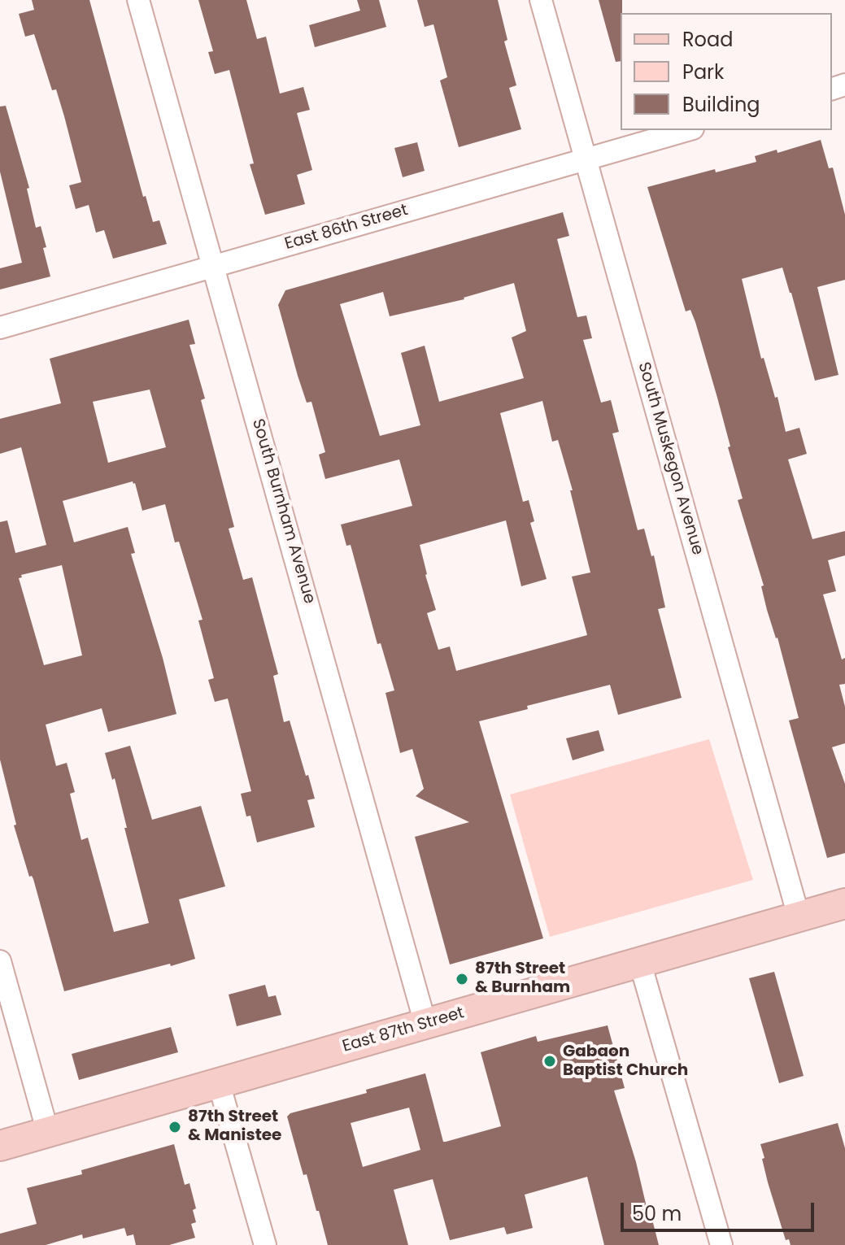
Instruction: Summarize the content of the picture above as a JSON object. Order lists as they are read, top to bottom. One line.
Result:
{"streets":{"main road":["East 87th Street"],"street":["East 86th Street","South Muskegon Avenue","South Burnham Avenue"]},"crossings":[["East 86th Street","South Muskegon Avenue"],["East 86th Street","South Burnham Avenue"],["South Muskegon Avenue","East 87th Street"],["South Burnham Avenue","East 87th Street"]],"places":["87th Street & Burnham","Gabaon Baptist Church","87th Street & Manistee"],"legend":["Road","Park","Building"],"scale_bar":"50 m"}
